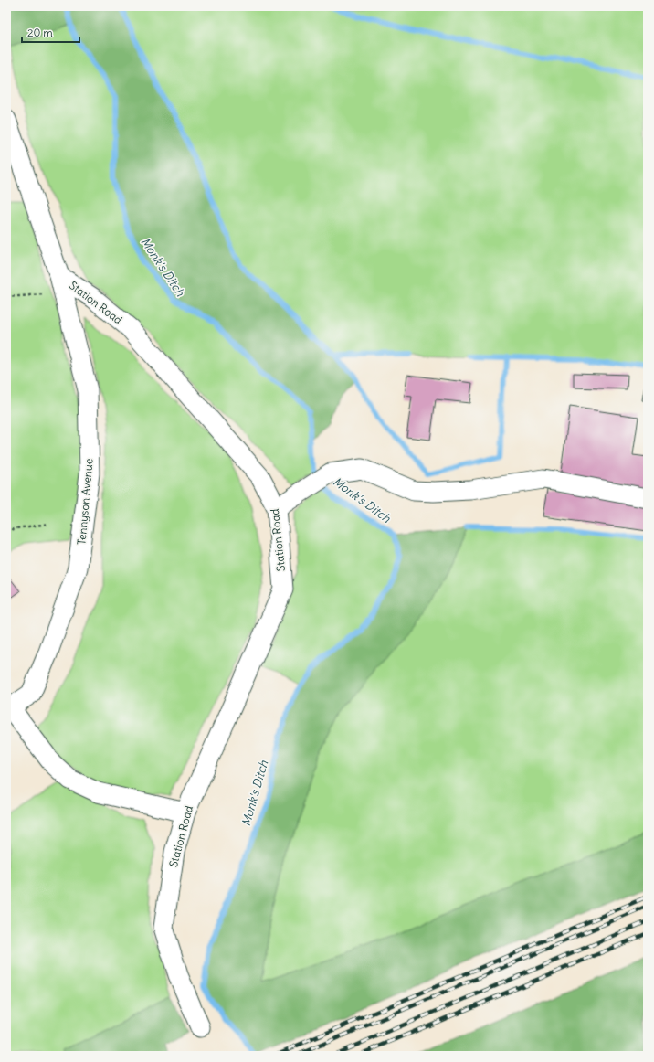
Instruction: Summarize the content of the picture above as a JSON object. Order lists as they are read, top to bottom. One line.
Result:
{"streets":{"street":["Station Road","Tennyson Avenue"]},"crossings":[["Station Road","Tennyson Avenue"]],"water":["Monk's Ditch"],"scale_bar":"20 m"}
